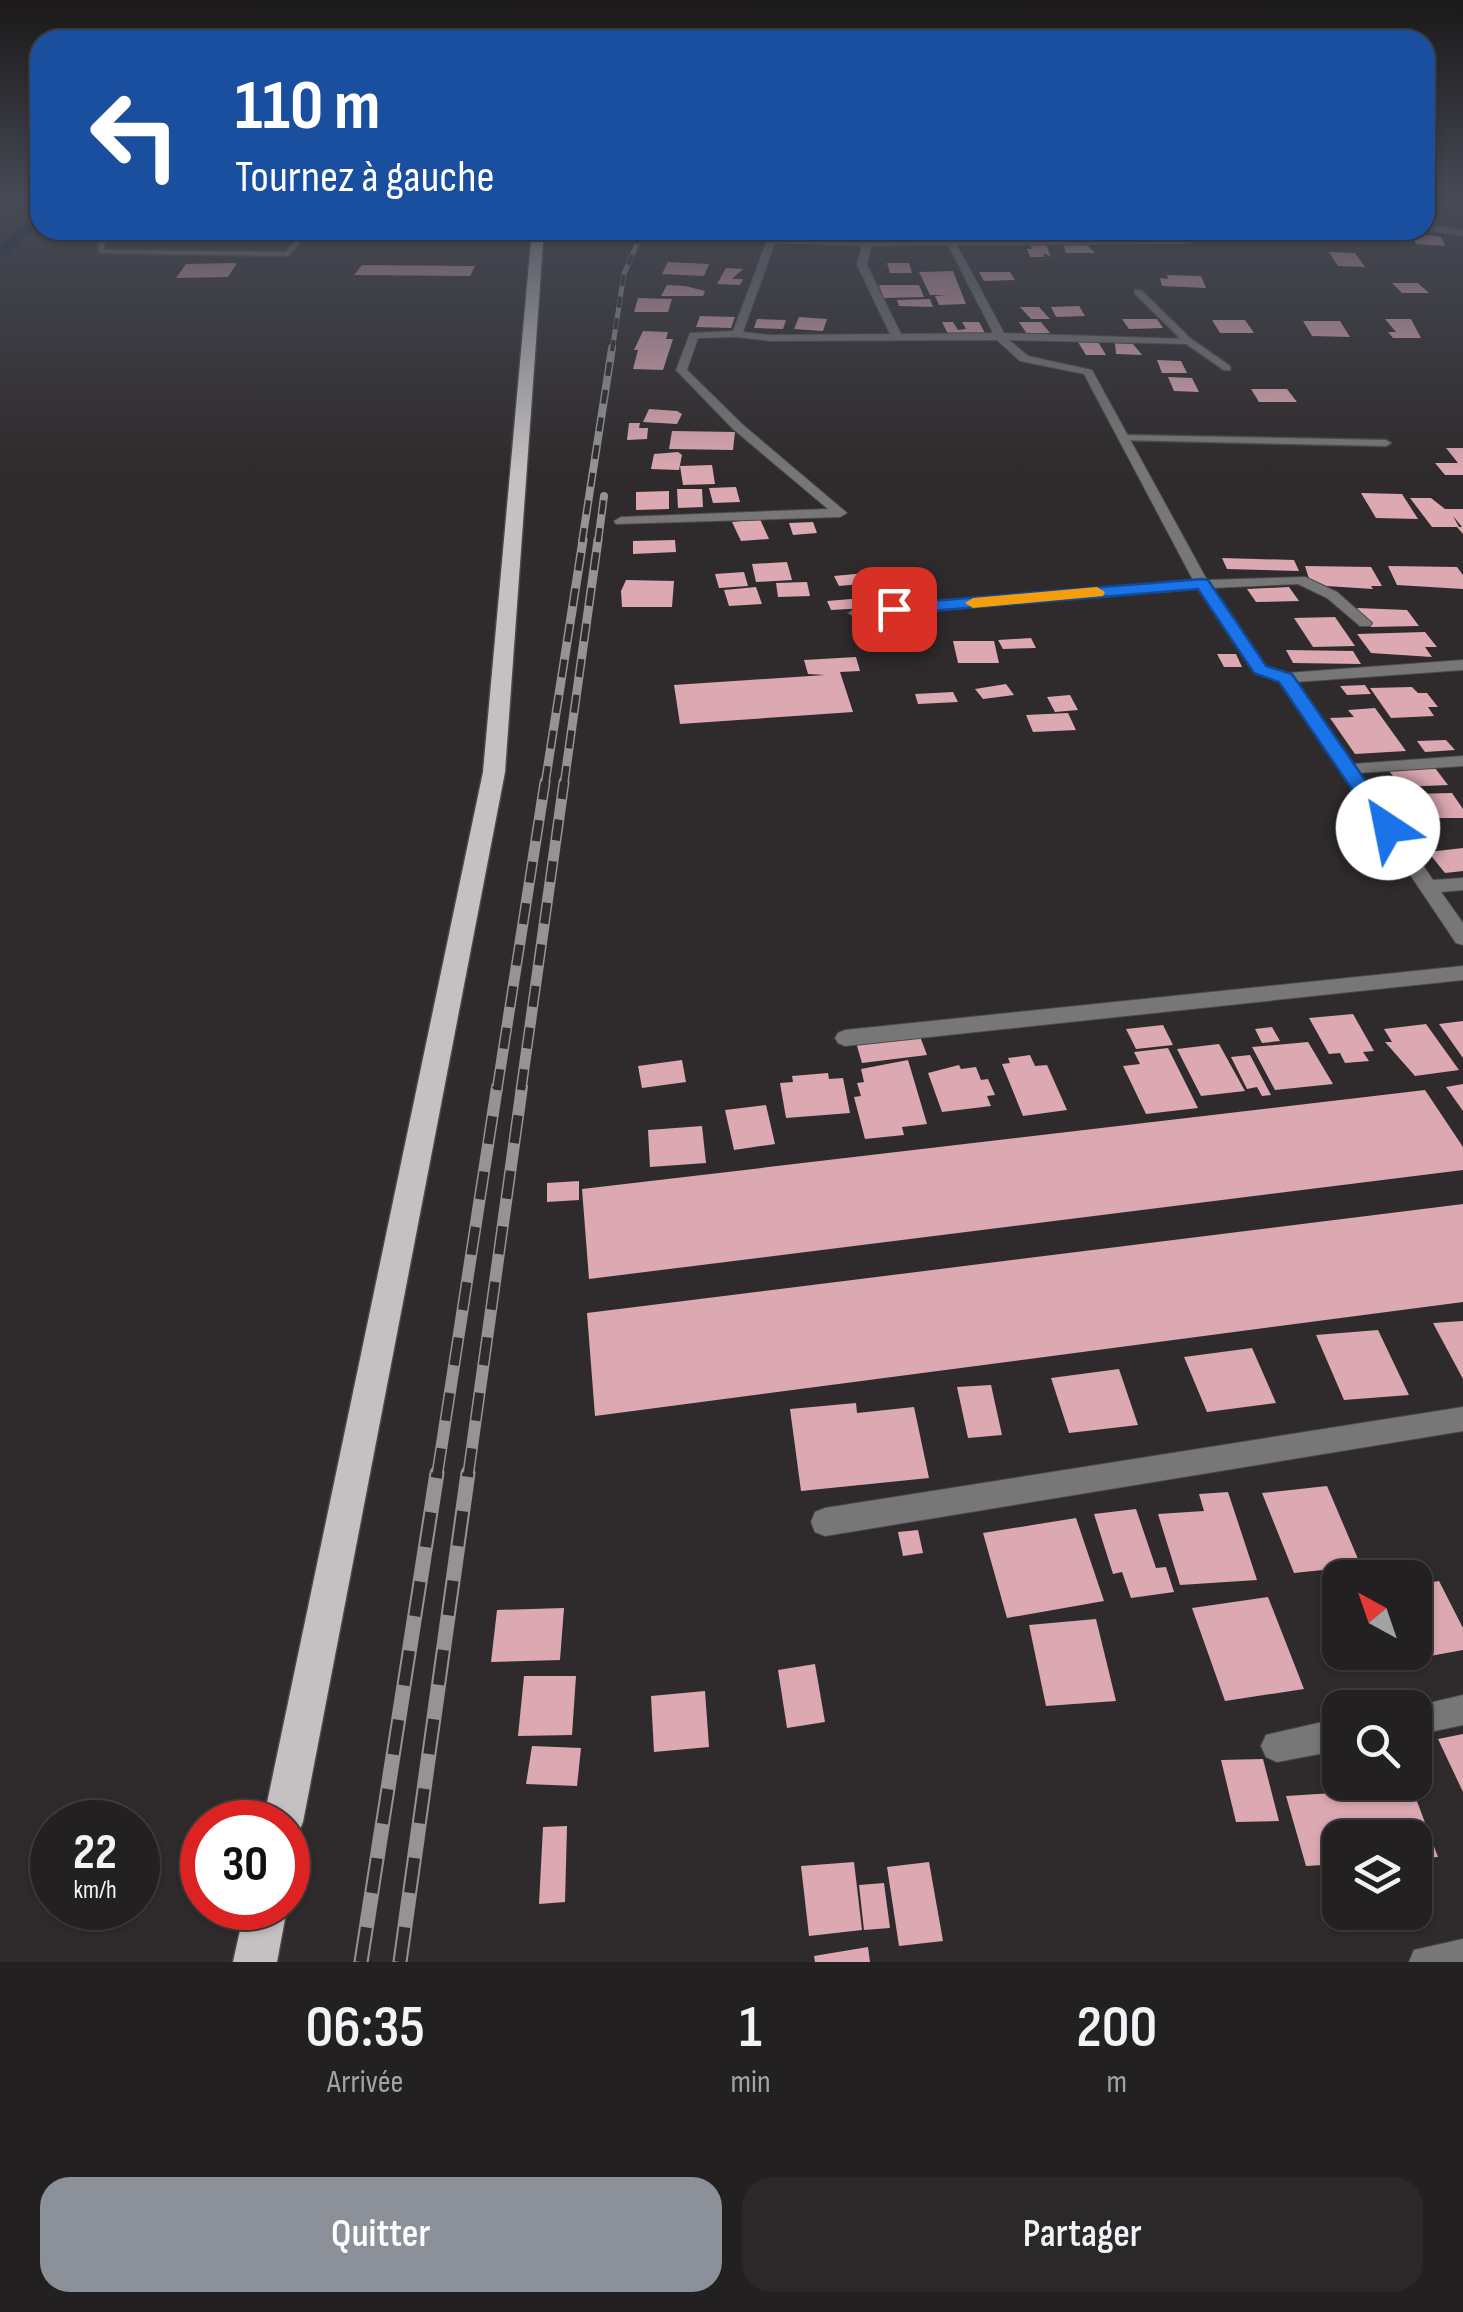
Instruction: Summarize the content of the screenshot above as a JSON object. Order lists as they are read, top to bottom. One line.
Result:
{"north":"top left","page":{"turn":["110 m","Tournez à gauche"],"speed":"22 km/h","limit":"30","eta":["06:35","Arrivée","1","min","200","m"],"buttons":["Quitter","Partager"]}}
